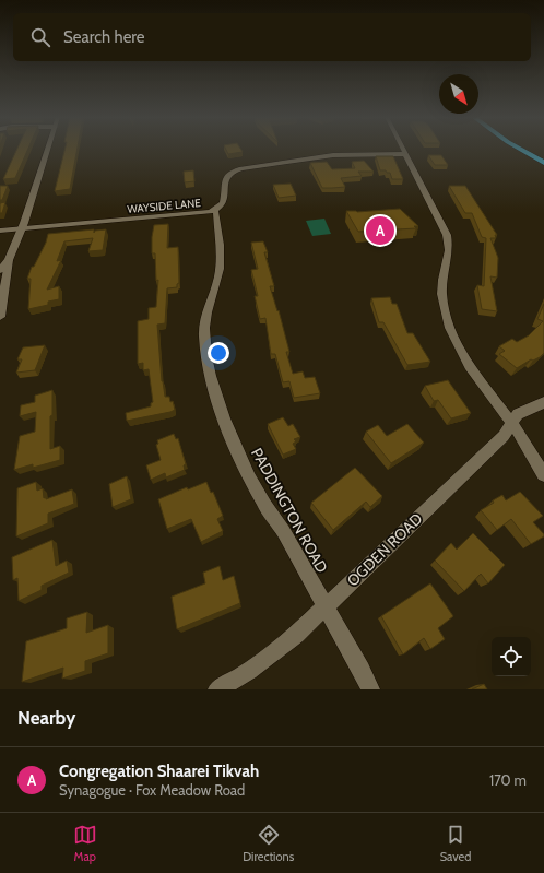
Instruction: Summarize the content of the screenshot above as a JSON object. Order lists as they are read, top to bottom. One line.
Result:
{"streets":{"street":["WAYSIDE LANE","PADDINGTON ROAD","OGDEN ROAD"]},"crossings":[["WAYSIDE LANE","PADDINGTON ROAD"],["PADDINGTON ROAD","OGDEN ROAD"]],"north":"bottom right","page":{"search":"Search here","pins":"A","heading":"Nearby","list":[{"mark":"A","name":"Congregation Shaarei Tikvah","note":"Synagogue · Fox Meadow Road","value":"170 m"}],"nav":["Map","Directions","Saved"]}}
